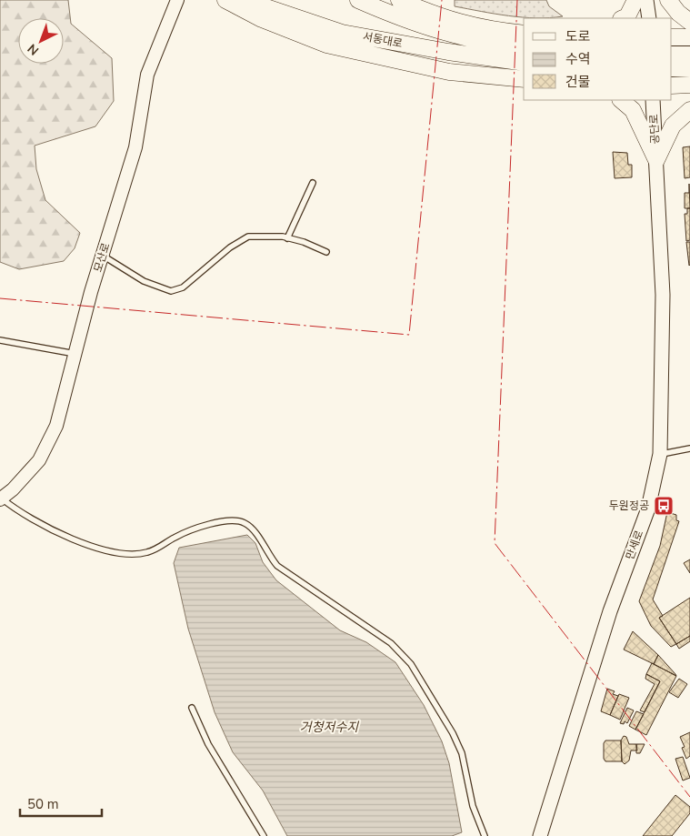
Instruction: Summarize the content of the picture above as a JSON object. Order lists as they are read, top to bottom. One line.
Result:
{"streets":{"highway":["서동대로"],"main road":["공단로","만세로"],"street":["모산로"]},"crossings":[["공단로","만세로"]],"water":["거청저수지"],"places":{"bus stop":["두원정공"]},"legend":["도로","수역","건물"],"scale_bar":"50 m","north":"bottom left"}
